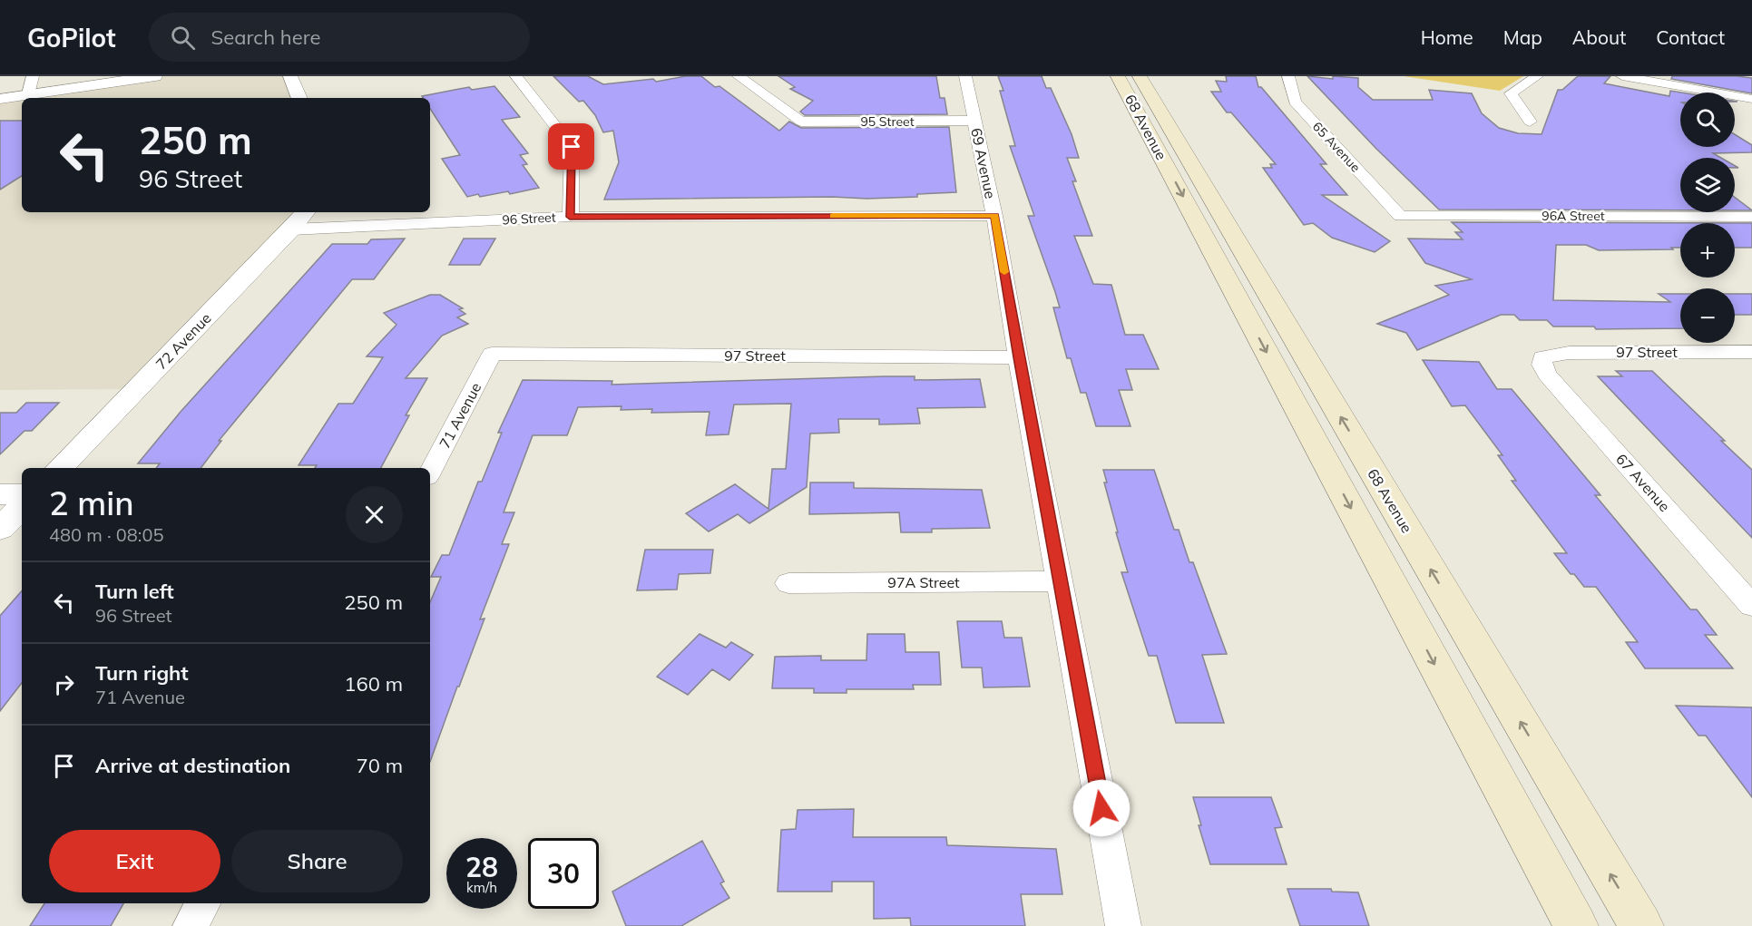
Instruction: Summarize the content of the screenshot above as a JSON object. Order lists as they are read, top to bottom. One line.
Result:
{"streets":{"main road":["68 Avenue"],"street":["95 Street","65 Avenue","69 Avenue","96A Street","96 Street","72 Avenue","97 Street","71 Avenue","67 Avenue","97A Street"]},"crossings":[["95 Street","69 Avenue"],["65 Avenue","96A Street"],["69 Avenue","96 Street"],["69 Avenue","97 Street"],["69 Avenue","97A Street"],["96 Street","72 Avenue"],["97 Street","71 Avenue"],["97 Street","67 Avenue"]],"page":{"header":"GoPilot","search":"Search here","nav":["Home","Map","About","Contact"],"map_buttons":["+","−"],"turn":["250 m","96 Street"],"heading":["2 min","480 m · 08:05"],"list":[{"name":"Turn left","note":"96 Street","value":"250 m"},{"name":"Turn right","note":"71 Avenue","value":"160 m"},{"name":"Arrive at destination","value":"70 m"}],"buttons":["Exit","Share"],"speed":"28 km/h","limit":"30"}}
